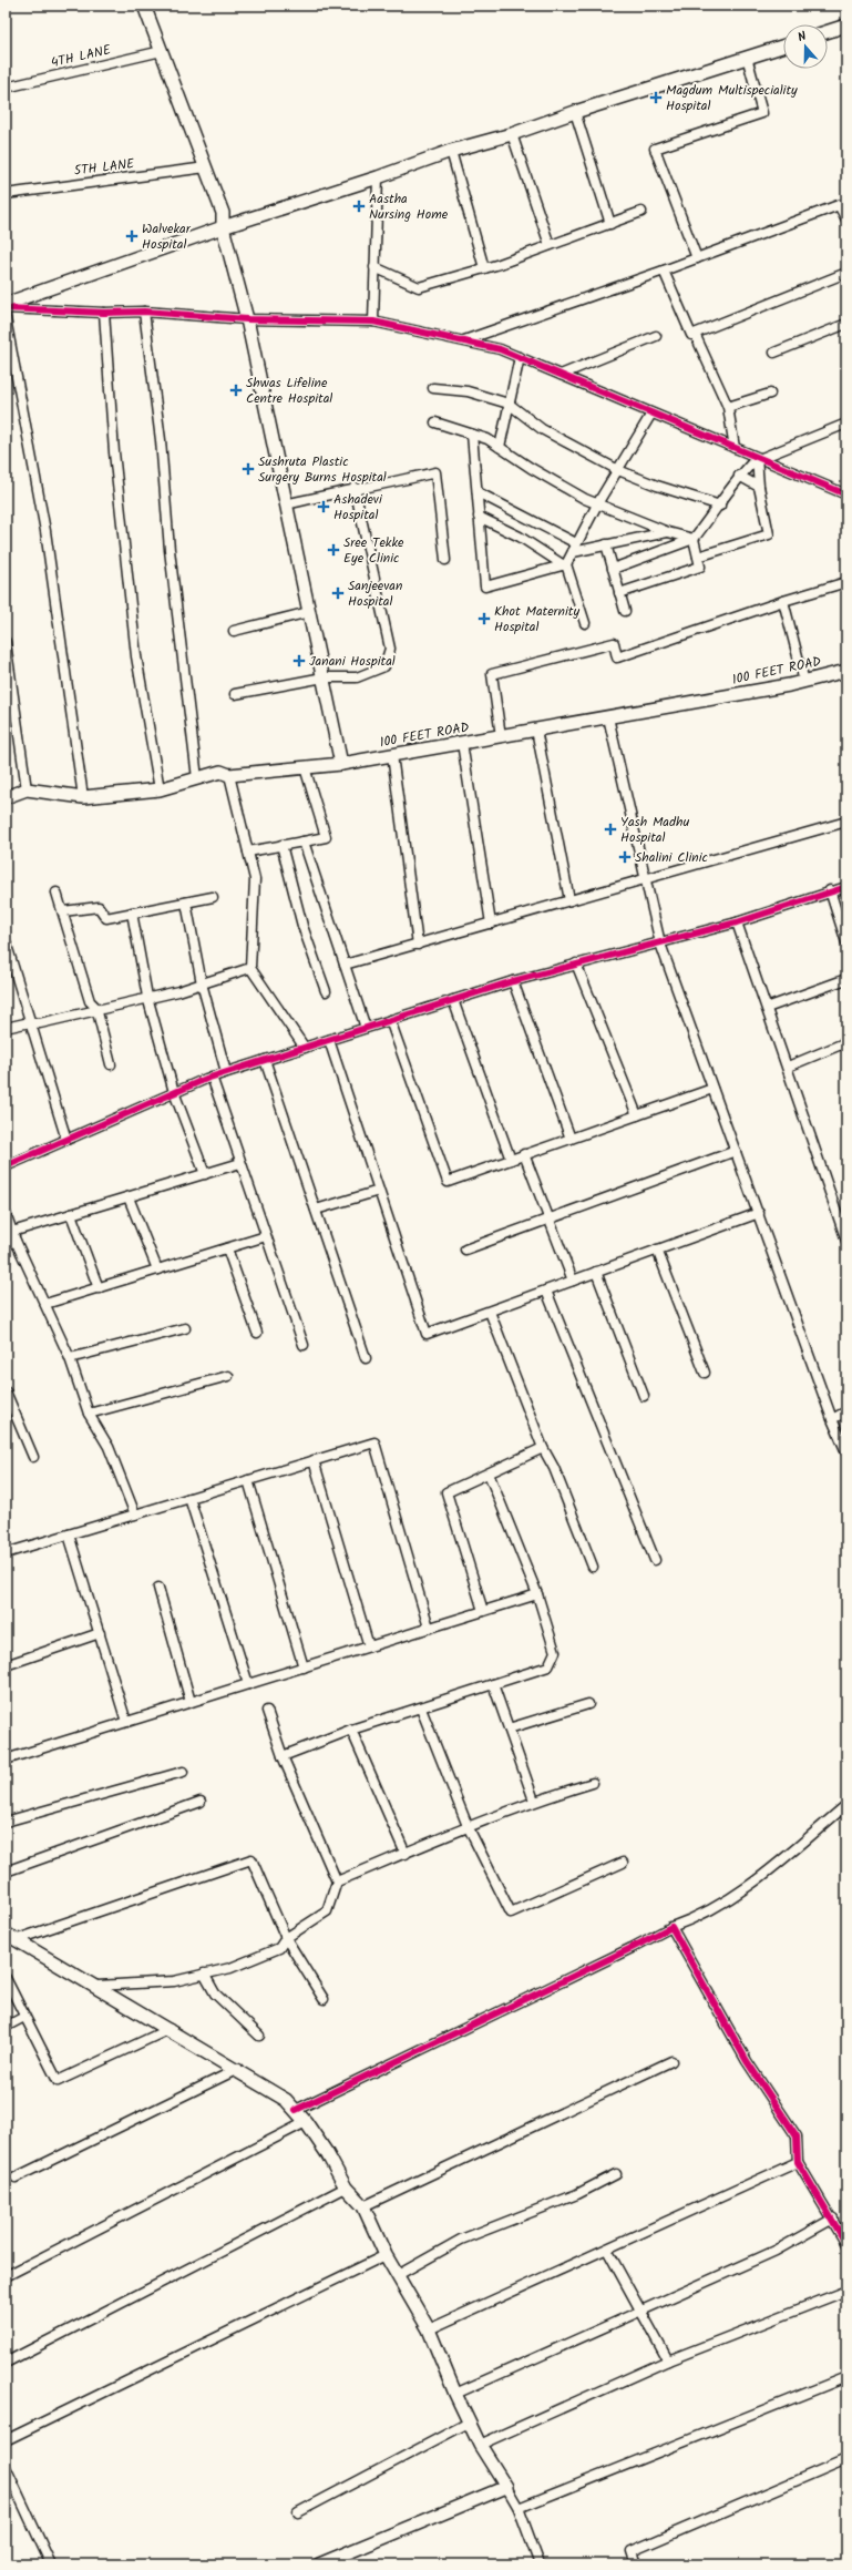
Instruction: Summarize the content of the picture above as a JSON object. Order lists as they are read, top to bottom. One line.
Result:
{"streets":{"main road":["100 FEET ROAD"],"street":["4TH LANE","5TH LANE"]},"places":{"health":["Magdum Multispeciality Hospital","Aastha Nursing Home","Walvekar Hospital","Shwas Lifeline Centre Hospital","Sushruta Plastic Surgery Burns Hospital","Ashadevi Hospital","Sree Tekke Eye Clinic","Sanjeevan Hospital","Khot Maternity Hospital","Janani Hospital","Yash Madhu Hospital","Shalini Clinic"]},"north":"top"}
